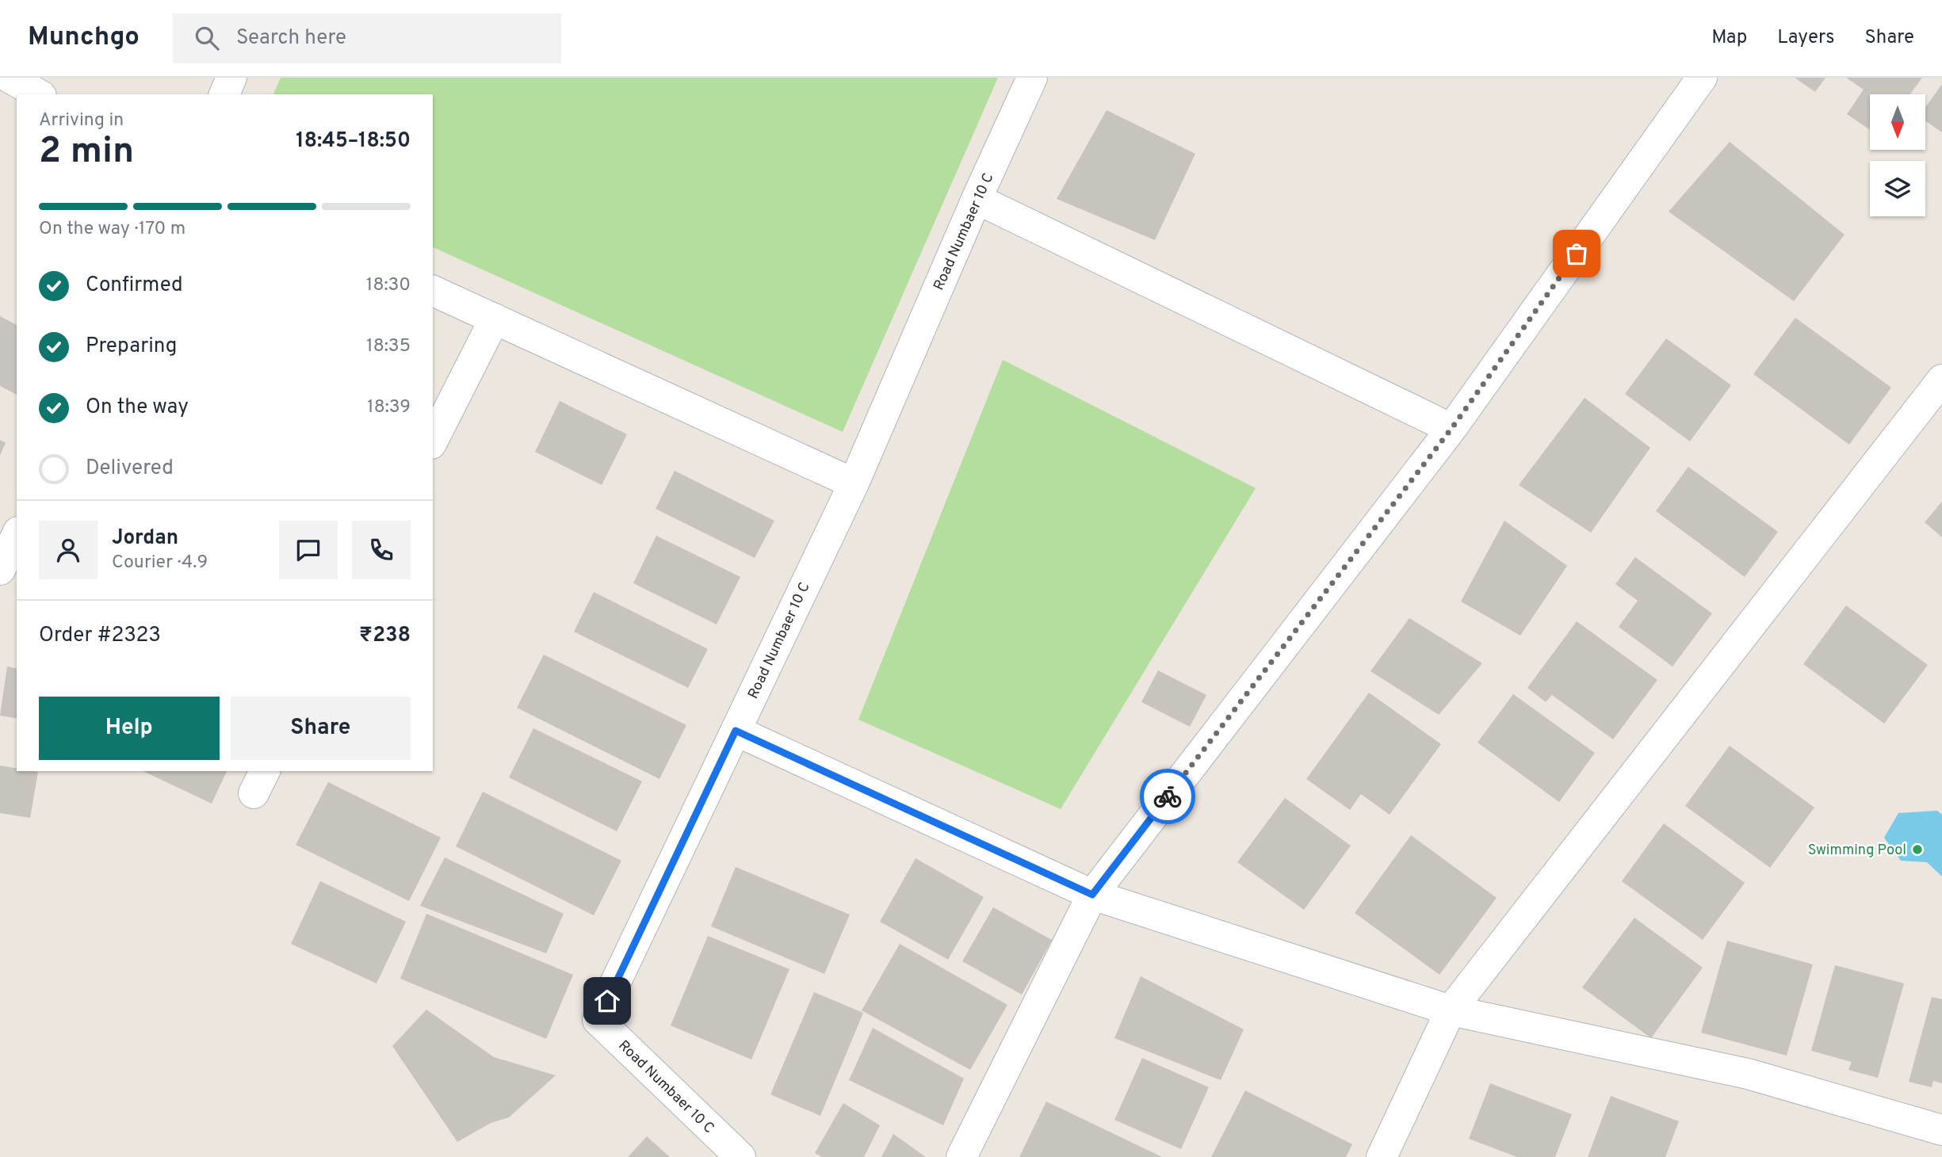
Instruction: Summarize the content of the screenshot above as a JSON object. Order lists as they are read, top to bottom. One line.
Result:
{"streets":{"street":["Road Numbaer 10 C"]},"places":["Swimming Pool"],"north":"bottom","page":{"header":"Munchgo","search":"Search here","nav":["Map","Layers","Share"],"heading":["2 min","Arriving in","18:45–18:50"],"panel":["Jordan","Courier · 4.9","Order #2323","₹238"],"bar":"On the way · 170 m","list":[["Confirmed","18:30"],["Preparing","18:35"],["On the way","18:39"],"Delivered"],"buttons":["Help","Share"]}}
